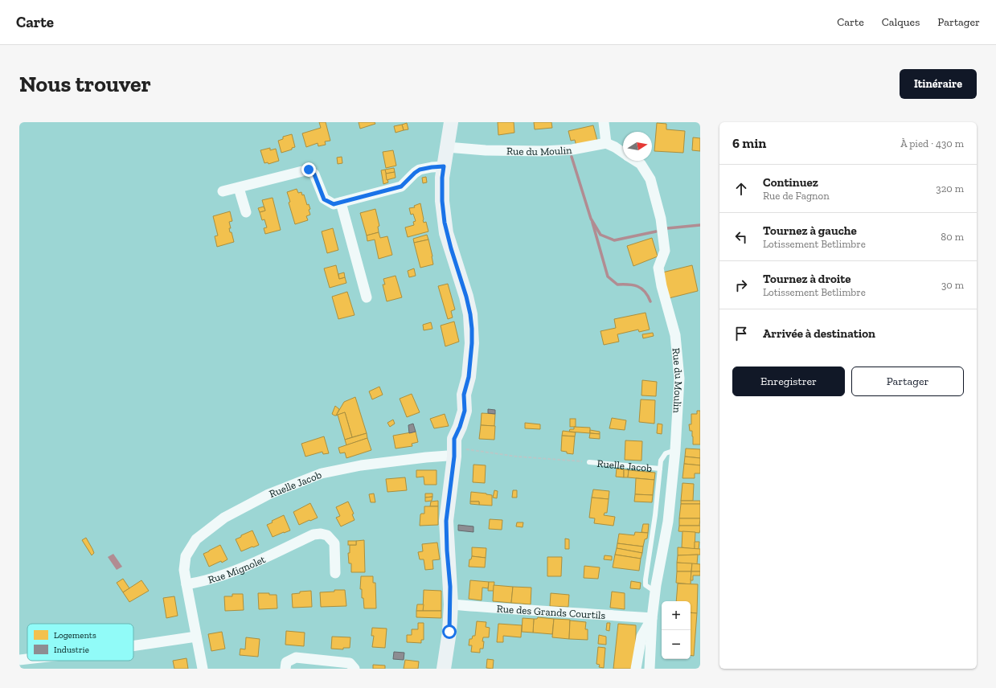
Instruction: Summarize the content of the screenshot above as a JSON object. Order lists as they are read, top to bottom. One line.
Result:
{"streets":{"street":["Rue du Moulin","Ruelle Jacob","Rue Mignolet","Rue des Grands Courtils"]},"crossings":[["Rue du Moulin","Rue des Grands Courtils"],["Ruelle Jacob","Rue Mignolet"]],"legend":["Logements","Industrie"],"north":"right","page":{"header":"Carte","nav":["Carte","Calques","Partager"],"buttons":["Itinéraire",["Enregistrer","Partager"]],"title":"Nous trouver","heading":["6 min","À pied · 430 m"],"list":[["Continuez","Rue de Fagnon","320 m"],["Tournez à gauche","Lotissement Betlimbre","80 m"],["Tournez à droite","Lotissement Betlimbre","30 m"],"Arrivée à destination"],"map_buttons":["+","−"]}}
